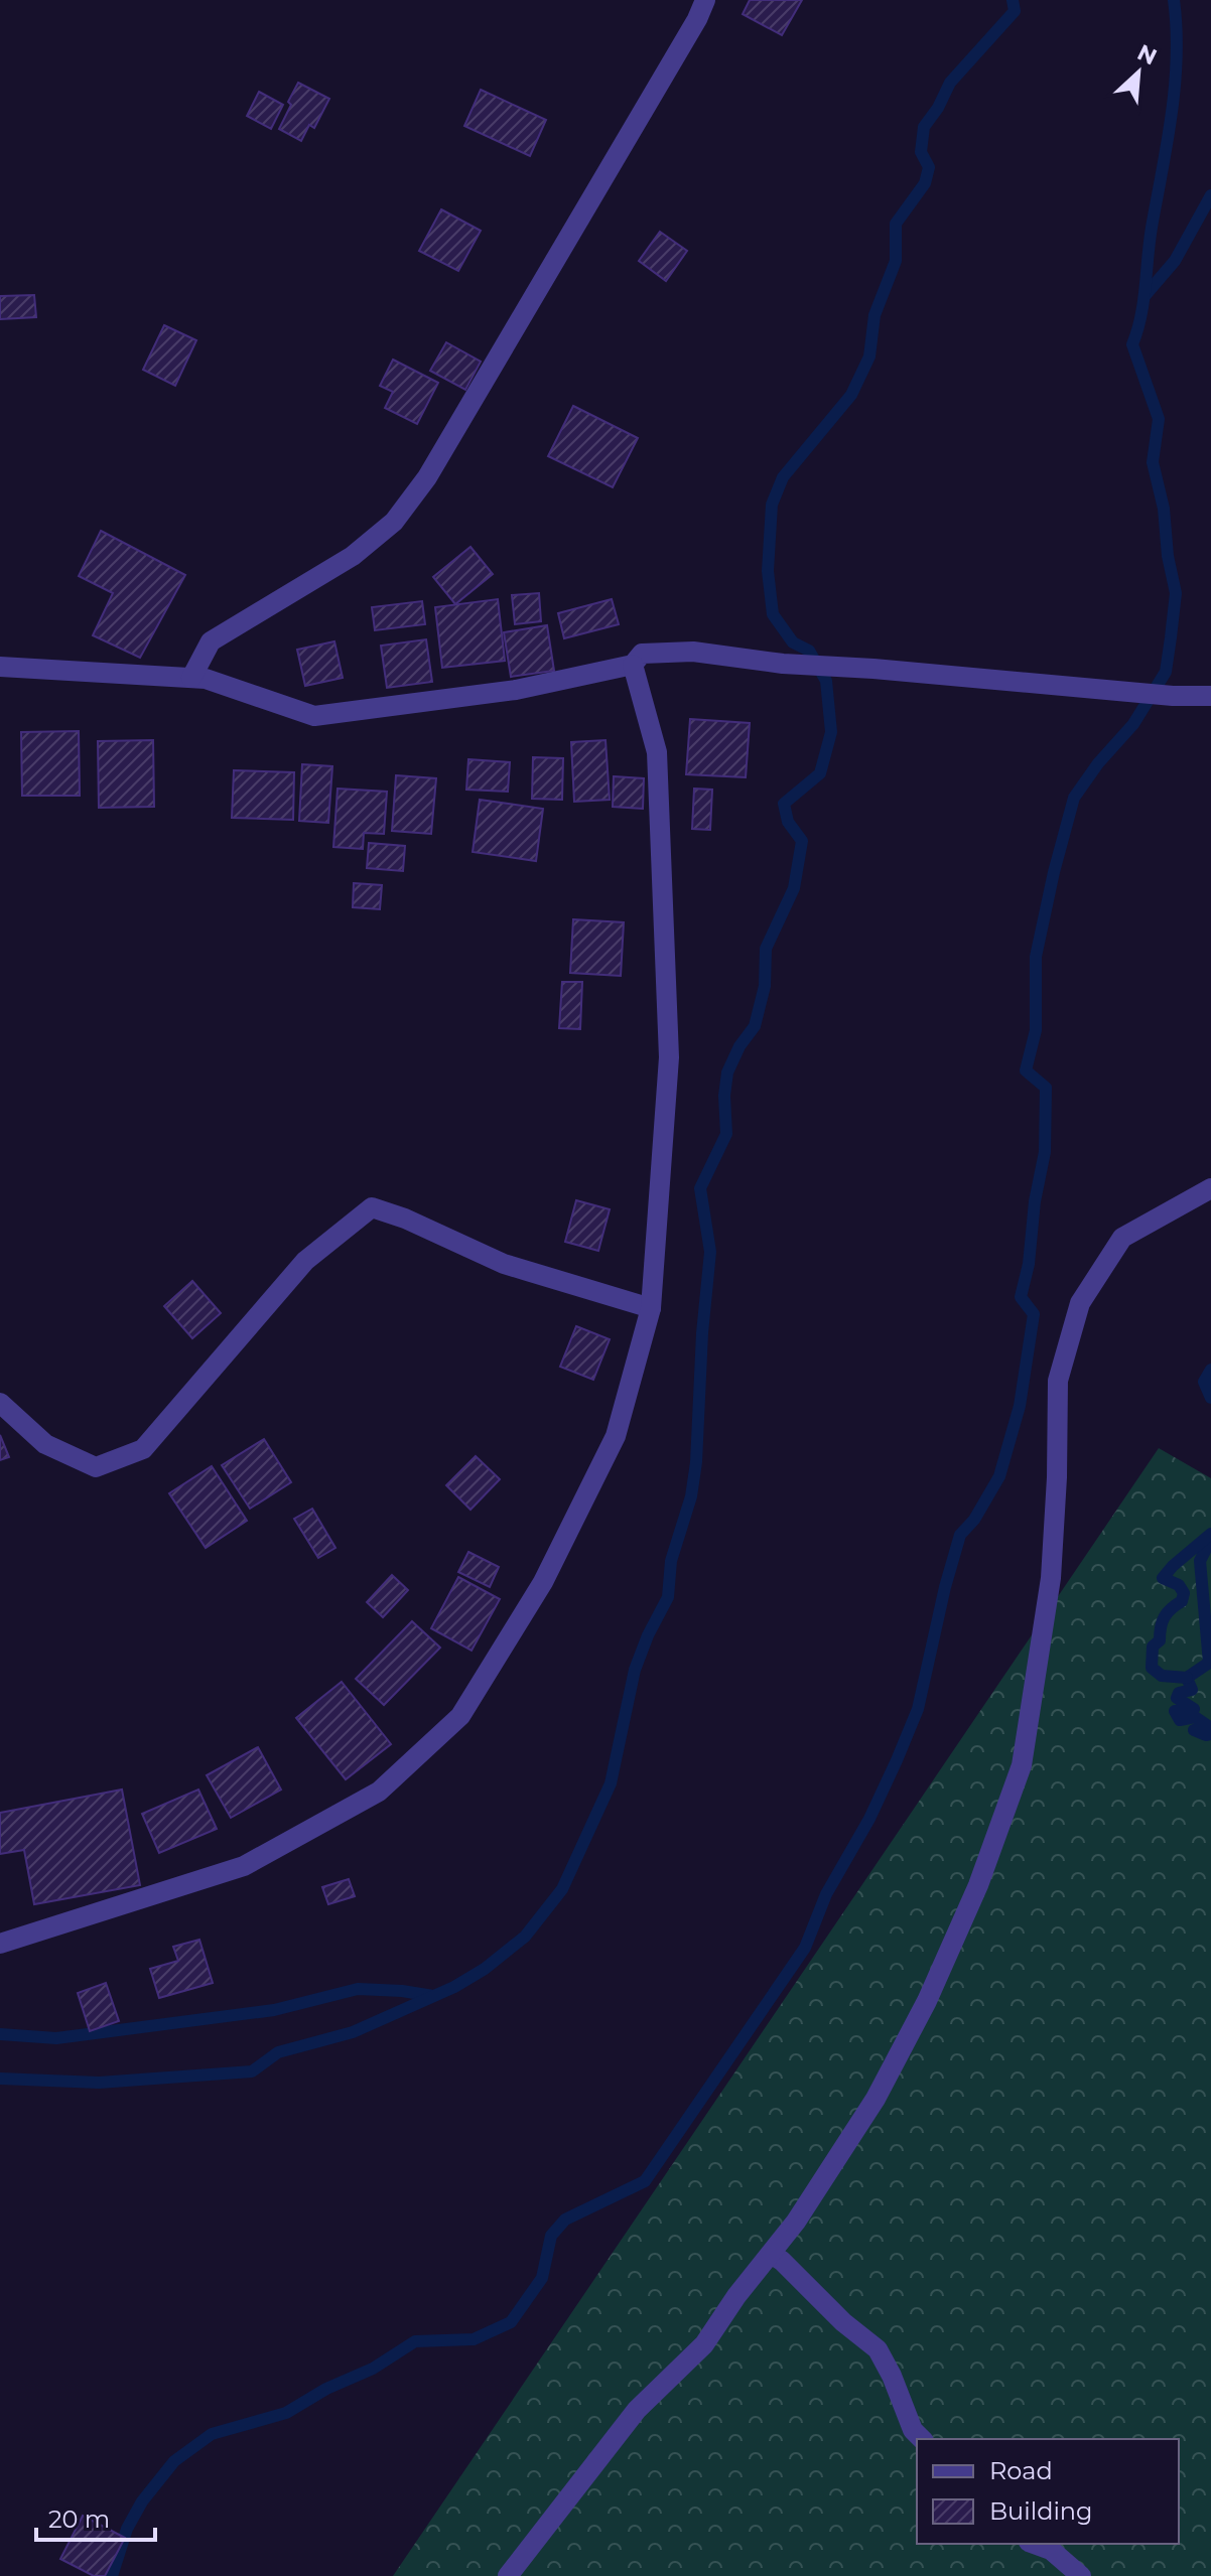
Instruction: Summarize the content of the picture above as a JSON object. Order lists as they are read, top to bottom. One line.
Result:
{"legend":["Road","Building"],"scale_bar":"20 m","north":"top right"}
